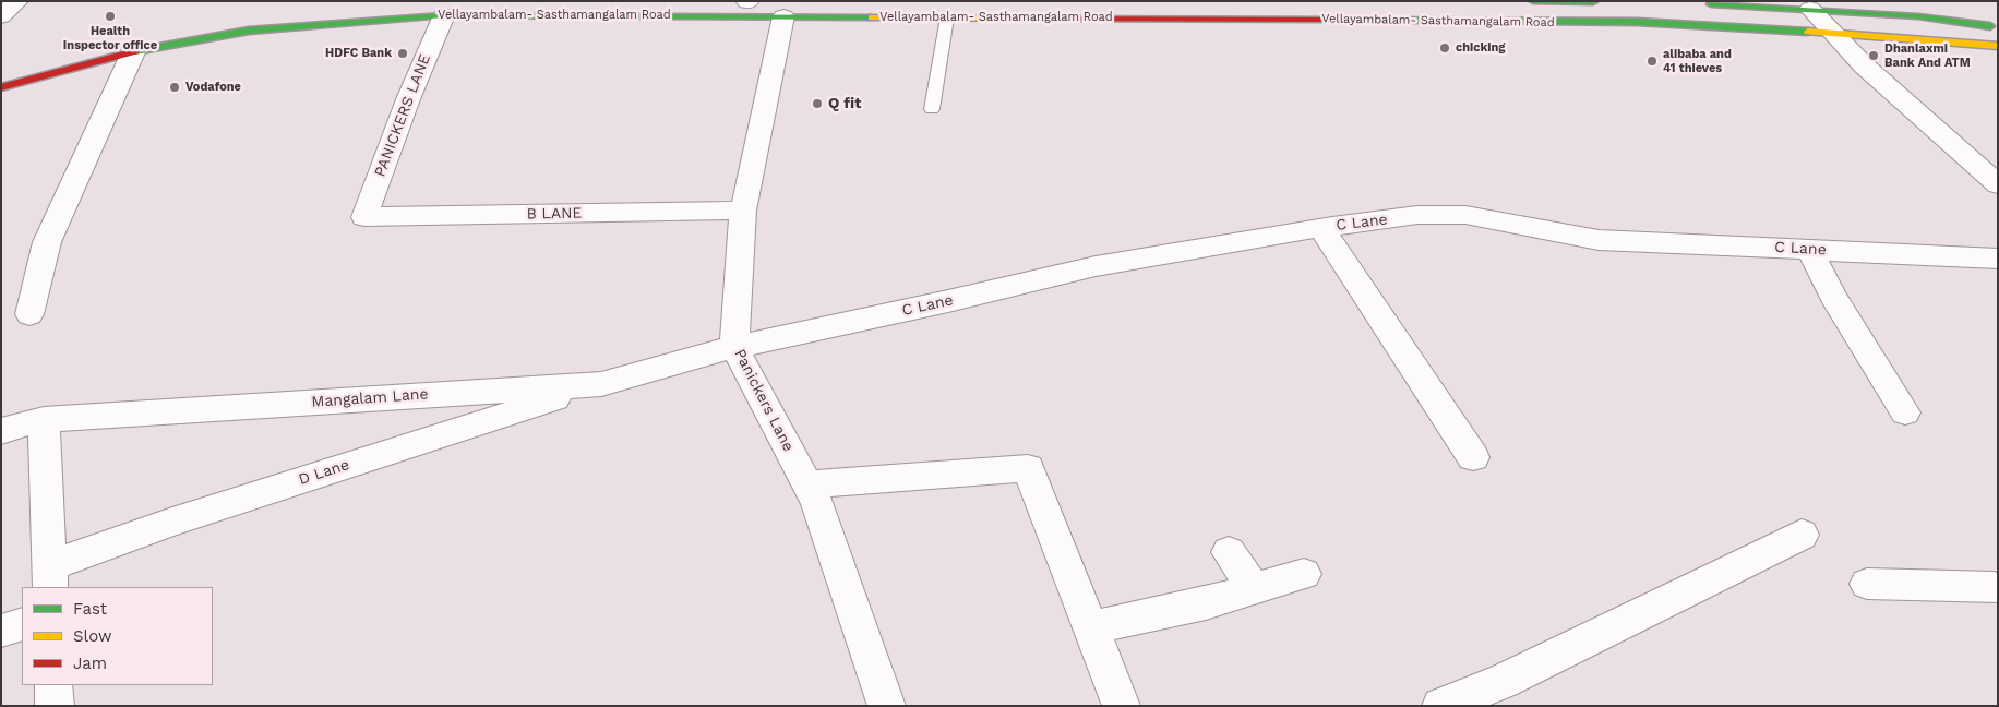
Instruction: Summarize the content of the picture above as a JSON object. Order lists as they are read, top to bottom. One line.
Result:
{"streets":{"main road":["Vellayambalam- Sasthamangalam Road"],"street":["PANICKERS LANE","B LANE","C Lane","Mangalam Lane","Panickers Lane","D Lane"]},"crossings":[["Vellayambalam- Sasthamangalam Road","PANICKERS LANE"],["Vellayambalam- Sasthamangalam Road","Panickers Lane"],["PANICKERS LANE","B LANE"],["B LANE","Panickers Lane"],["C Lane","Mangalam Lane"],["C Lane","Panickers Lane"],["Mangalam Lane","Panickers Lane"],["Mangalam Lane","D Lane"]],"places":["Health Inspector office","chicking","HDFC Bank","Dhanlaxmi Bank And ATM","alibaba and 41 thieves","Vodafone","Q fit"],"legend":["Fast","Slow","Jam"]}
